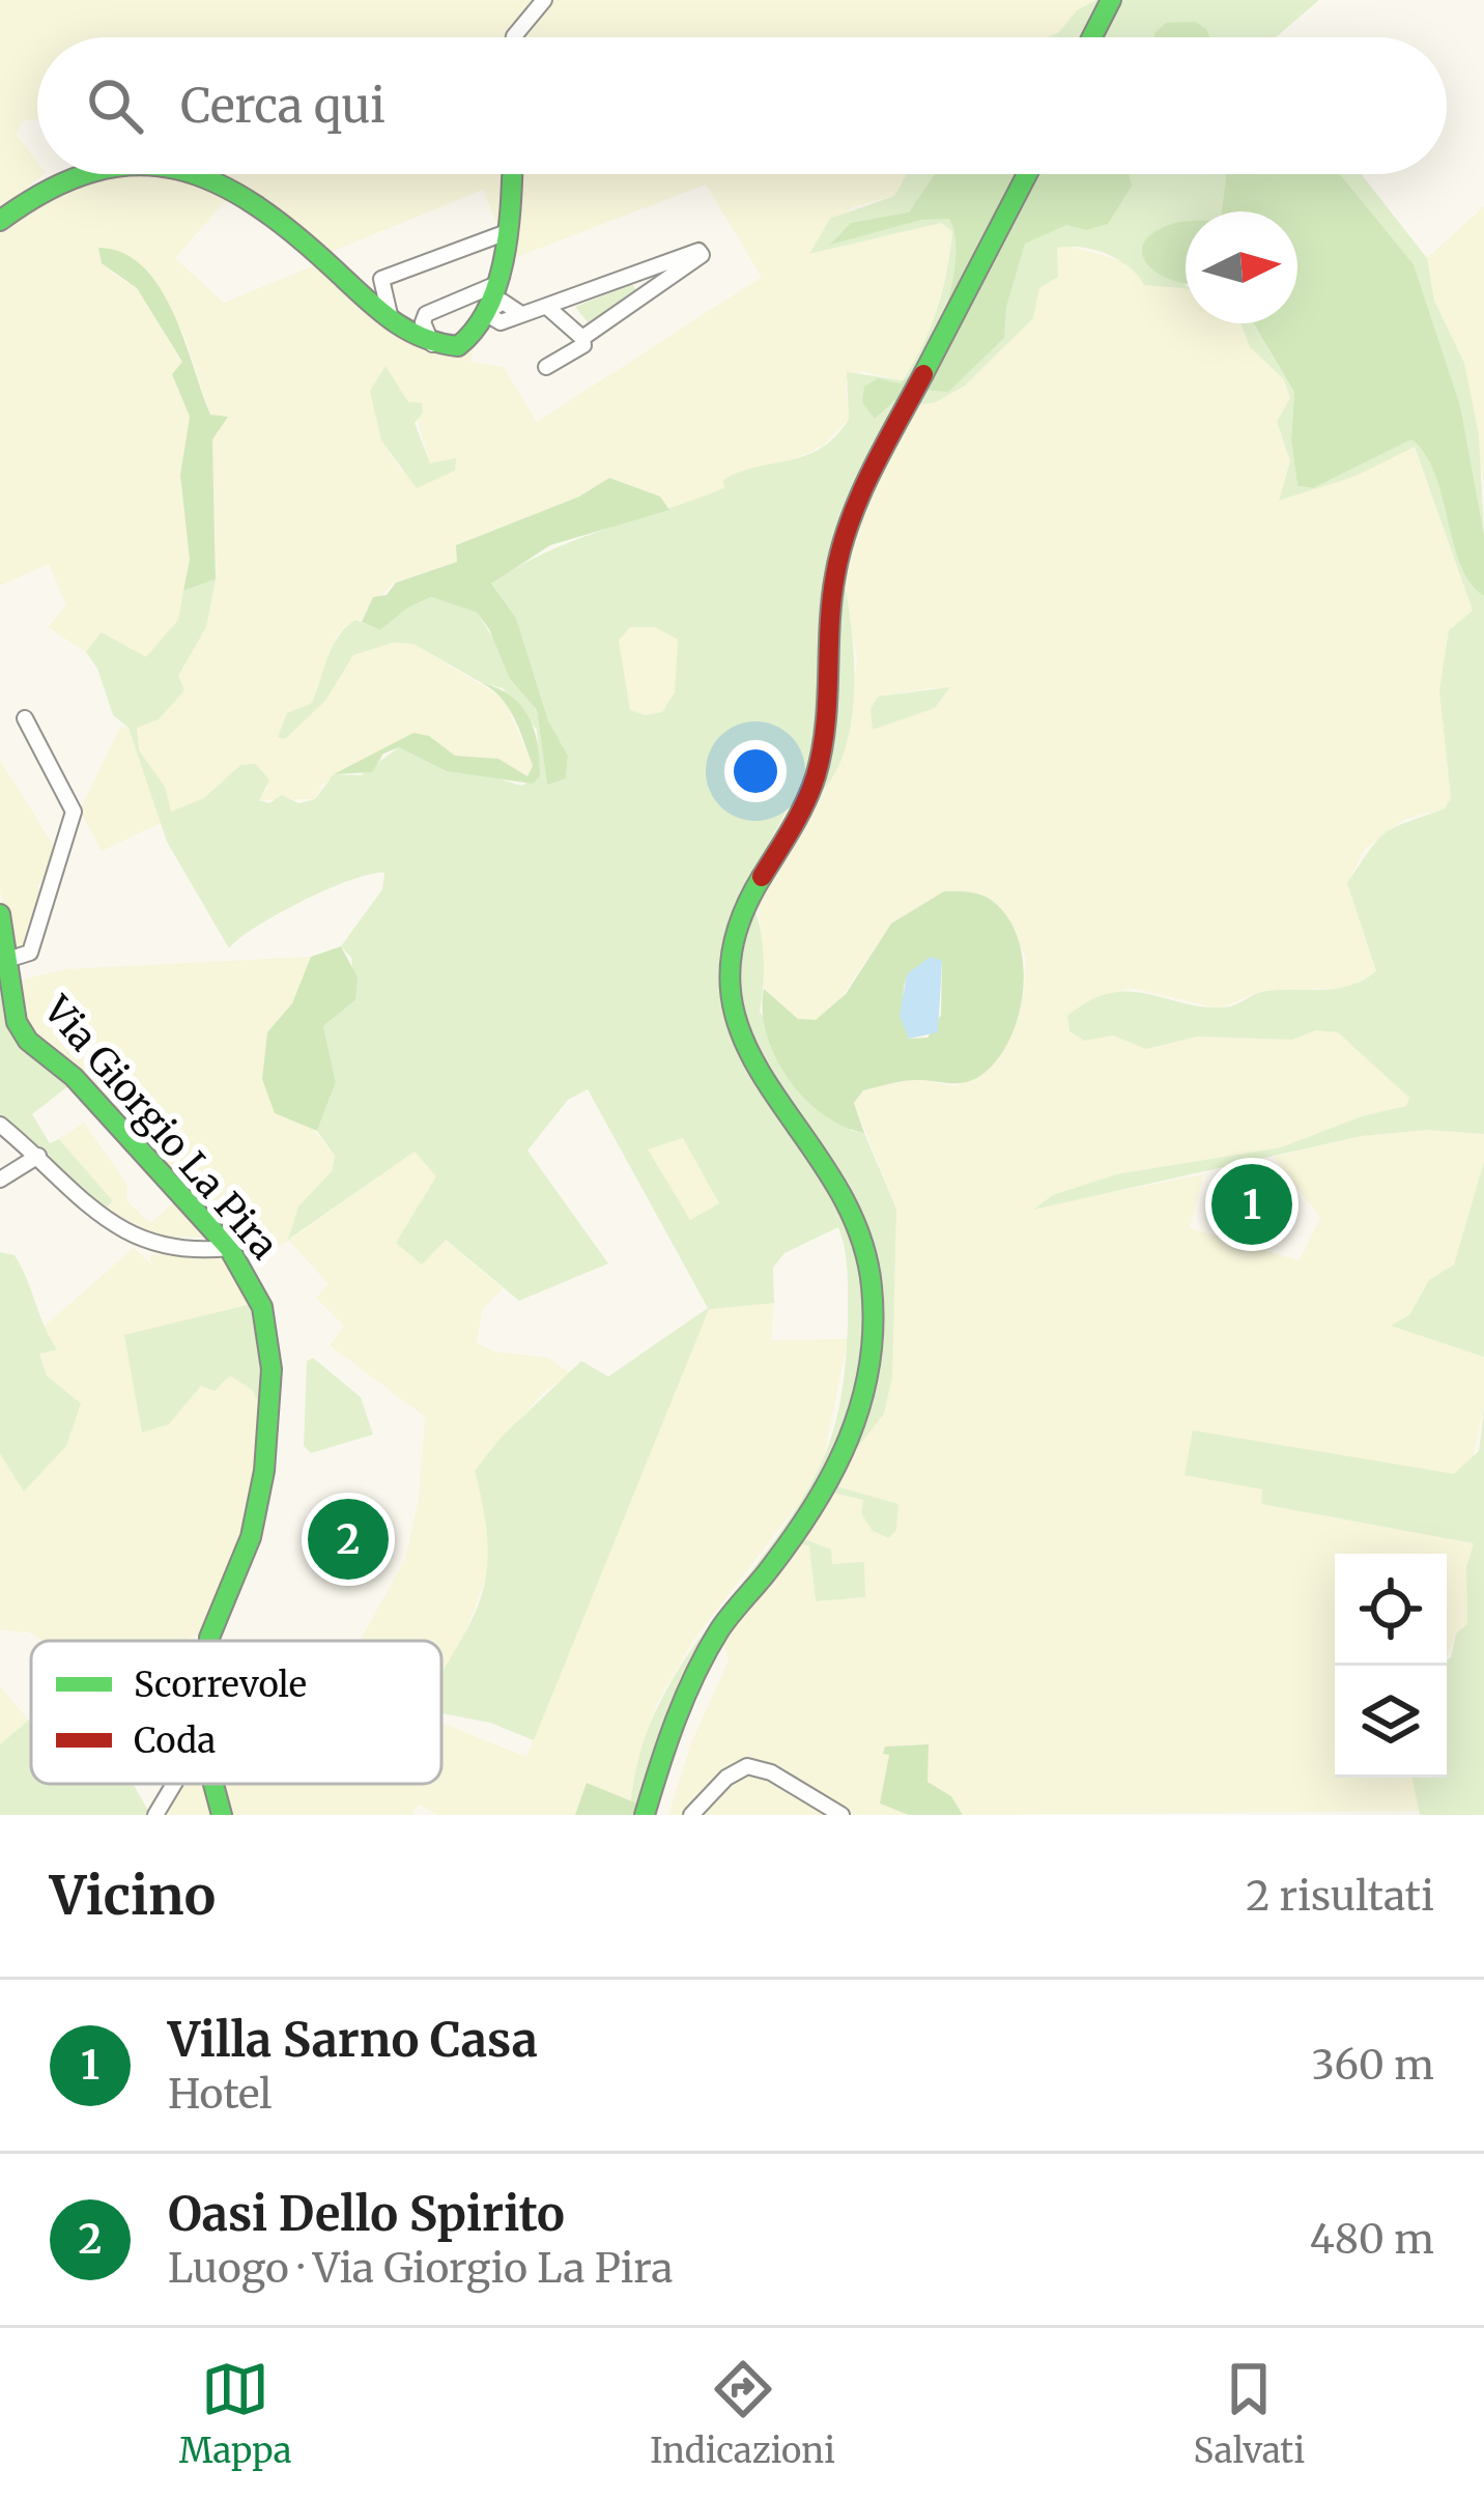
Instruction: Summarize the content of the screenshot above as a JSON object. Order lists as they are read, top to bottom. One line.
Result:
{"streets":{"street":["Via Giorgio La Pira"]},"legend":["Scorrevole","Coda"],"north":"right","page":{"search":"Cerca qui","pins":["1","2"],"heading":["Vicino","2 risultati"],"list":[{"mark":"1","name":"Villa Sarno Casa","note":"Hotel","value":"360 m"},{"mark":"2","name":"Oasi Dello Spirito","note":"Luogo · Via Giorgio La Pira","value":"480 m"}],"nav":["Mappa","Indicazioni","Salvati"]}}
